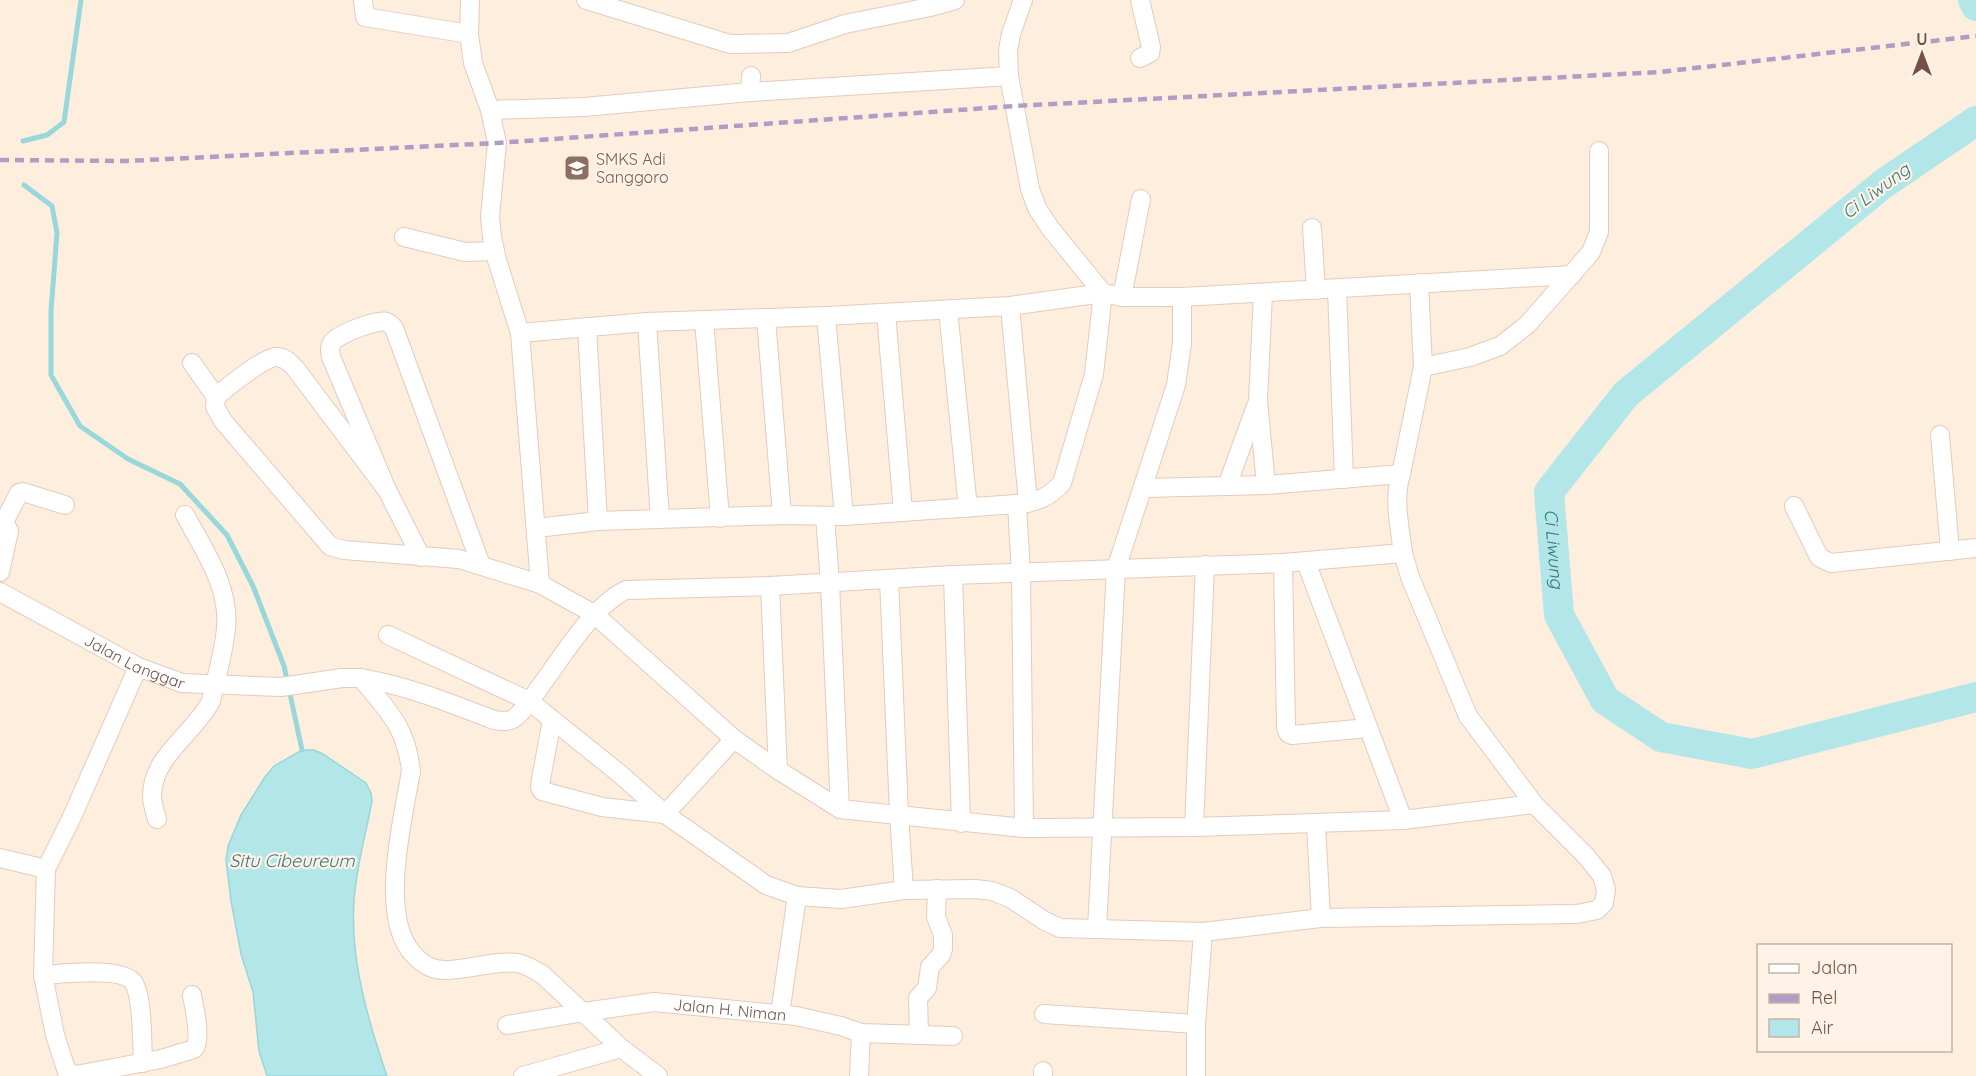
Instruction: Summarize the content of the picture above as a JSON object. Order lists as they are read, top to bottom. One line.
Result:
{"streets":{"street":["Jalan Langgar","Jalan H. Niman"]},"water":["Ci Liwung","Situ Cibeureum"],"places":{"school or university":["SMKS Adi Sanggoro"]},"legend":["Jalan","Rel","Air"],"north":"top"}
